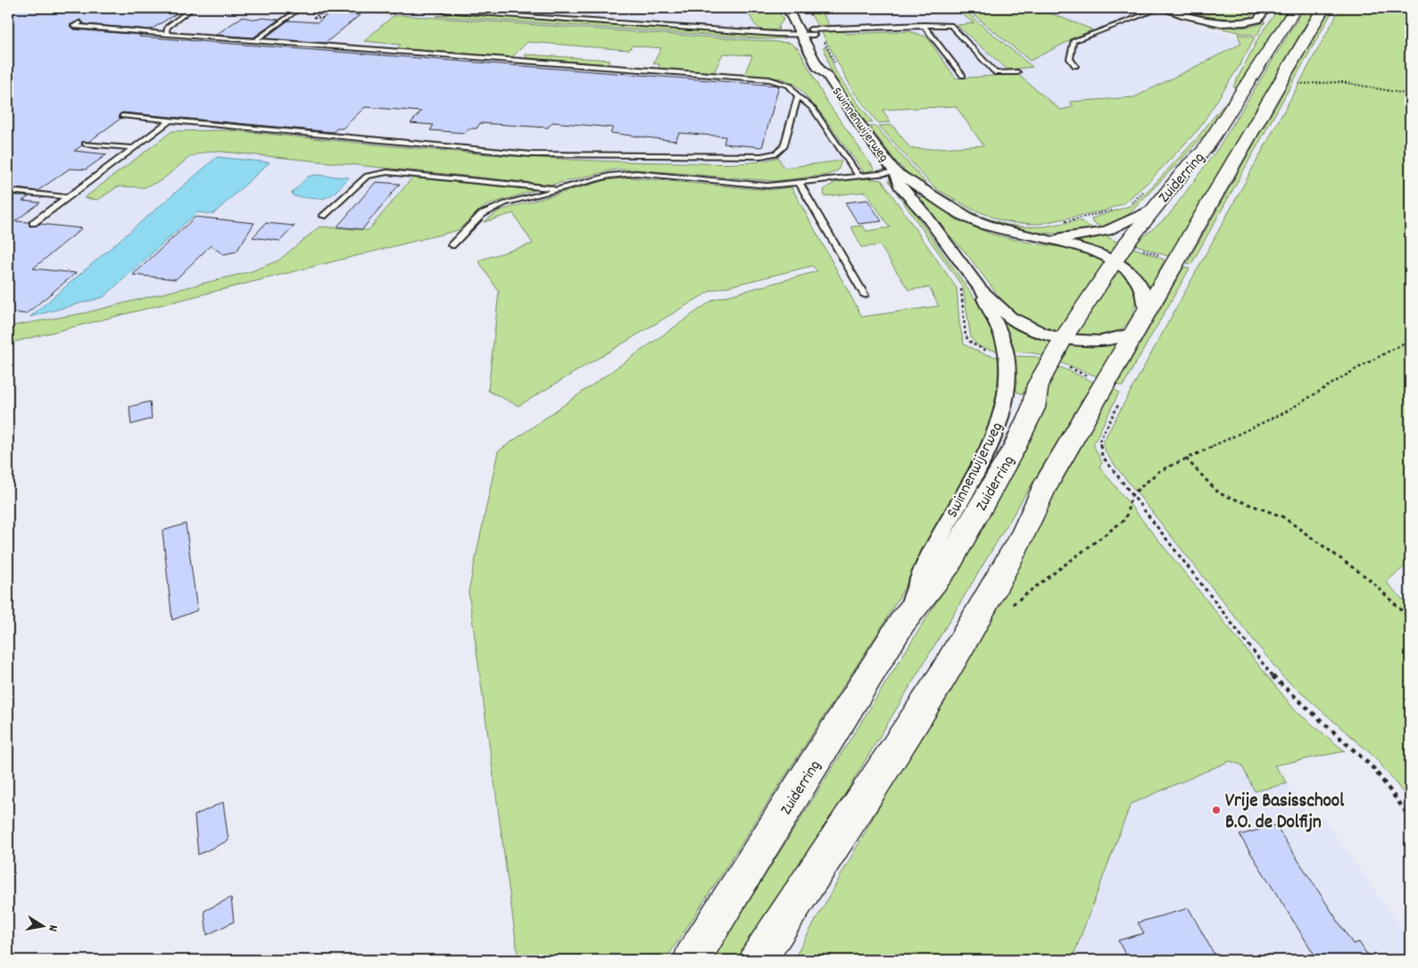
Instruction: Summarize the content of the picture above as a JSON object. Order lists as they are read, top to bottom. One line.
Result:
{"streets":{"main road":["Zuiderring"],"street":["Swinnenwijerweg"]},"crossings":[["Swinnenwijerweg","Zuiderring"]],"places":["Vrije Basisschool B.O. de Dolfijn"],"north":"right"}
